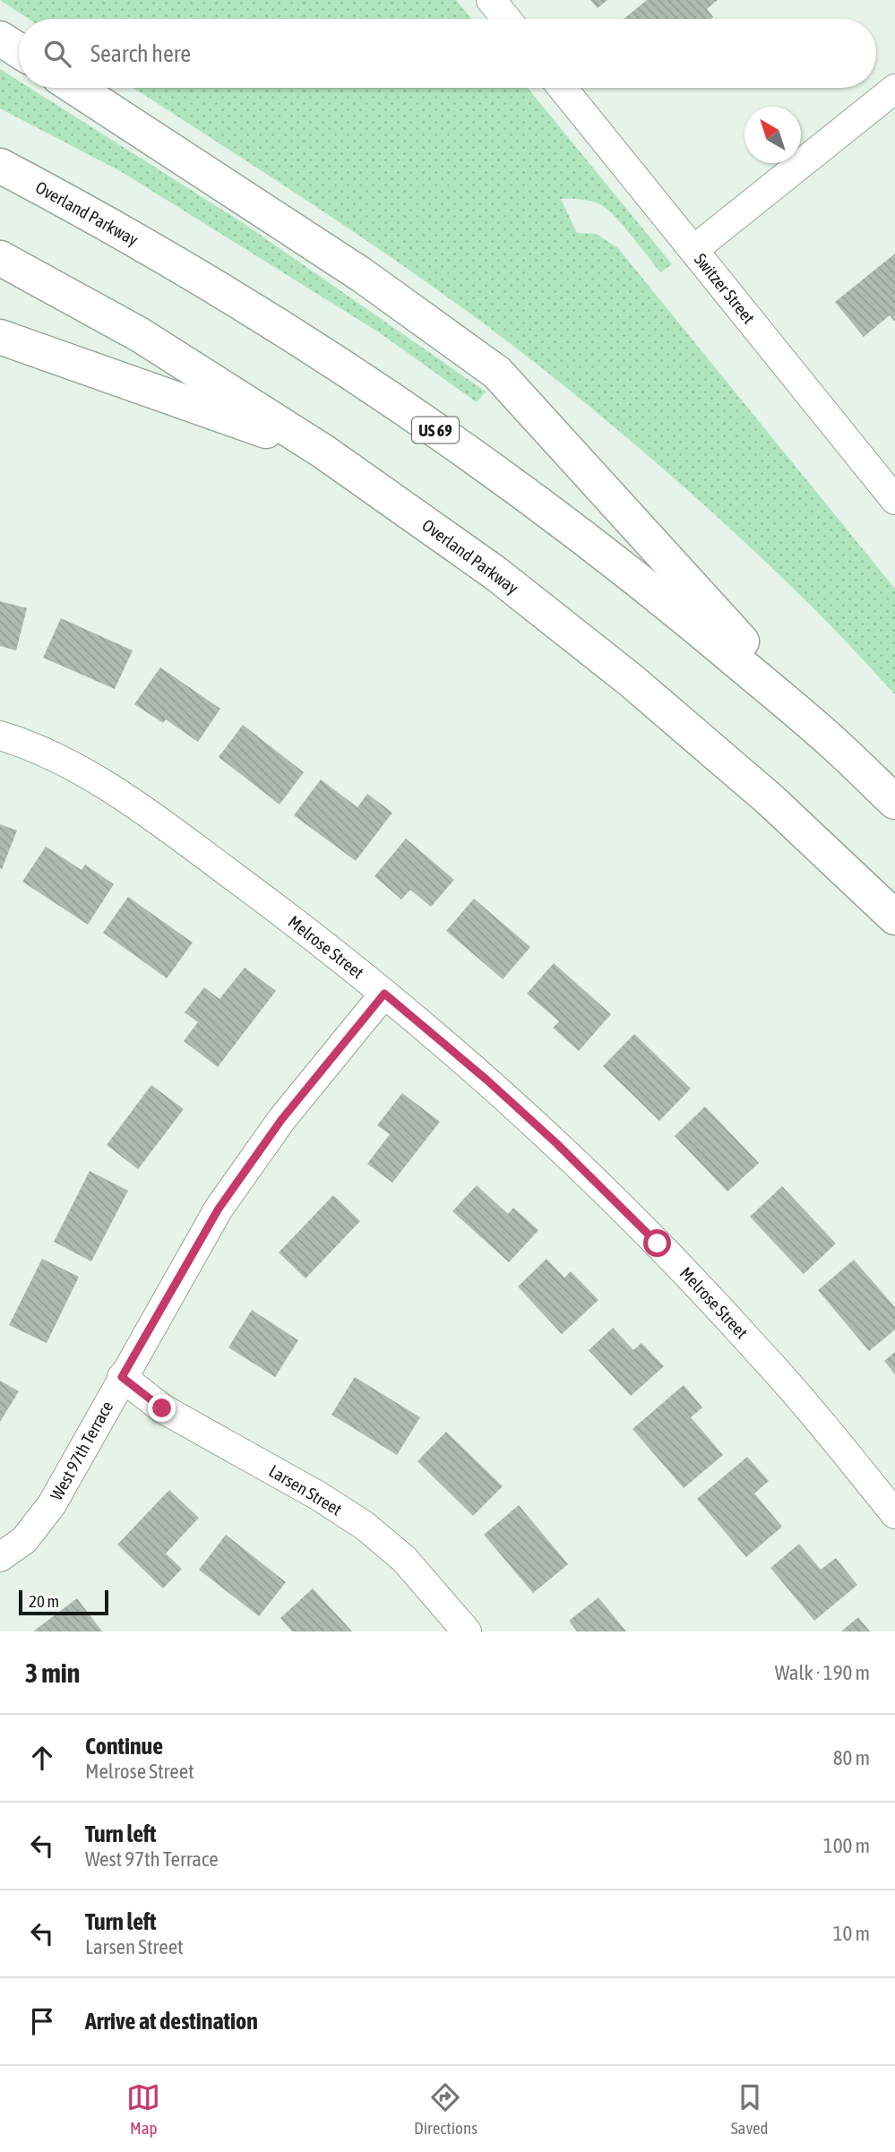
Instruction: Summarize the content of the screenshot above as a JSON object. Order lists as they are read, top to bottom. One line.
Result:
{"streets":{"highway":["Overland Parkway","US 69"],"street":["Switzer Street","Melrose Street","West 97th Terrace","Larsen Street"]},"crossings":[["Melrose Street","West 97th Terrace"],["West 97th Terrace","Larsen Street"]],"scale_bar":"20 m","north":"top left","page":{"search":"Search here","scale":"20 m","heading":["3 min","Walk · 190 m"],"list":[["Continue","Melrose Street","80 m"],["Turn left","West 97th Terrace","100 m"],["Turn left","Larsen Street","10 m"],"Arrive at destination"],"nav":["Map","Directions","Saved"]}}
